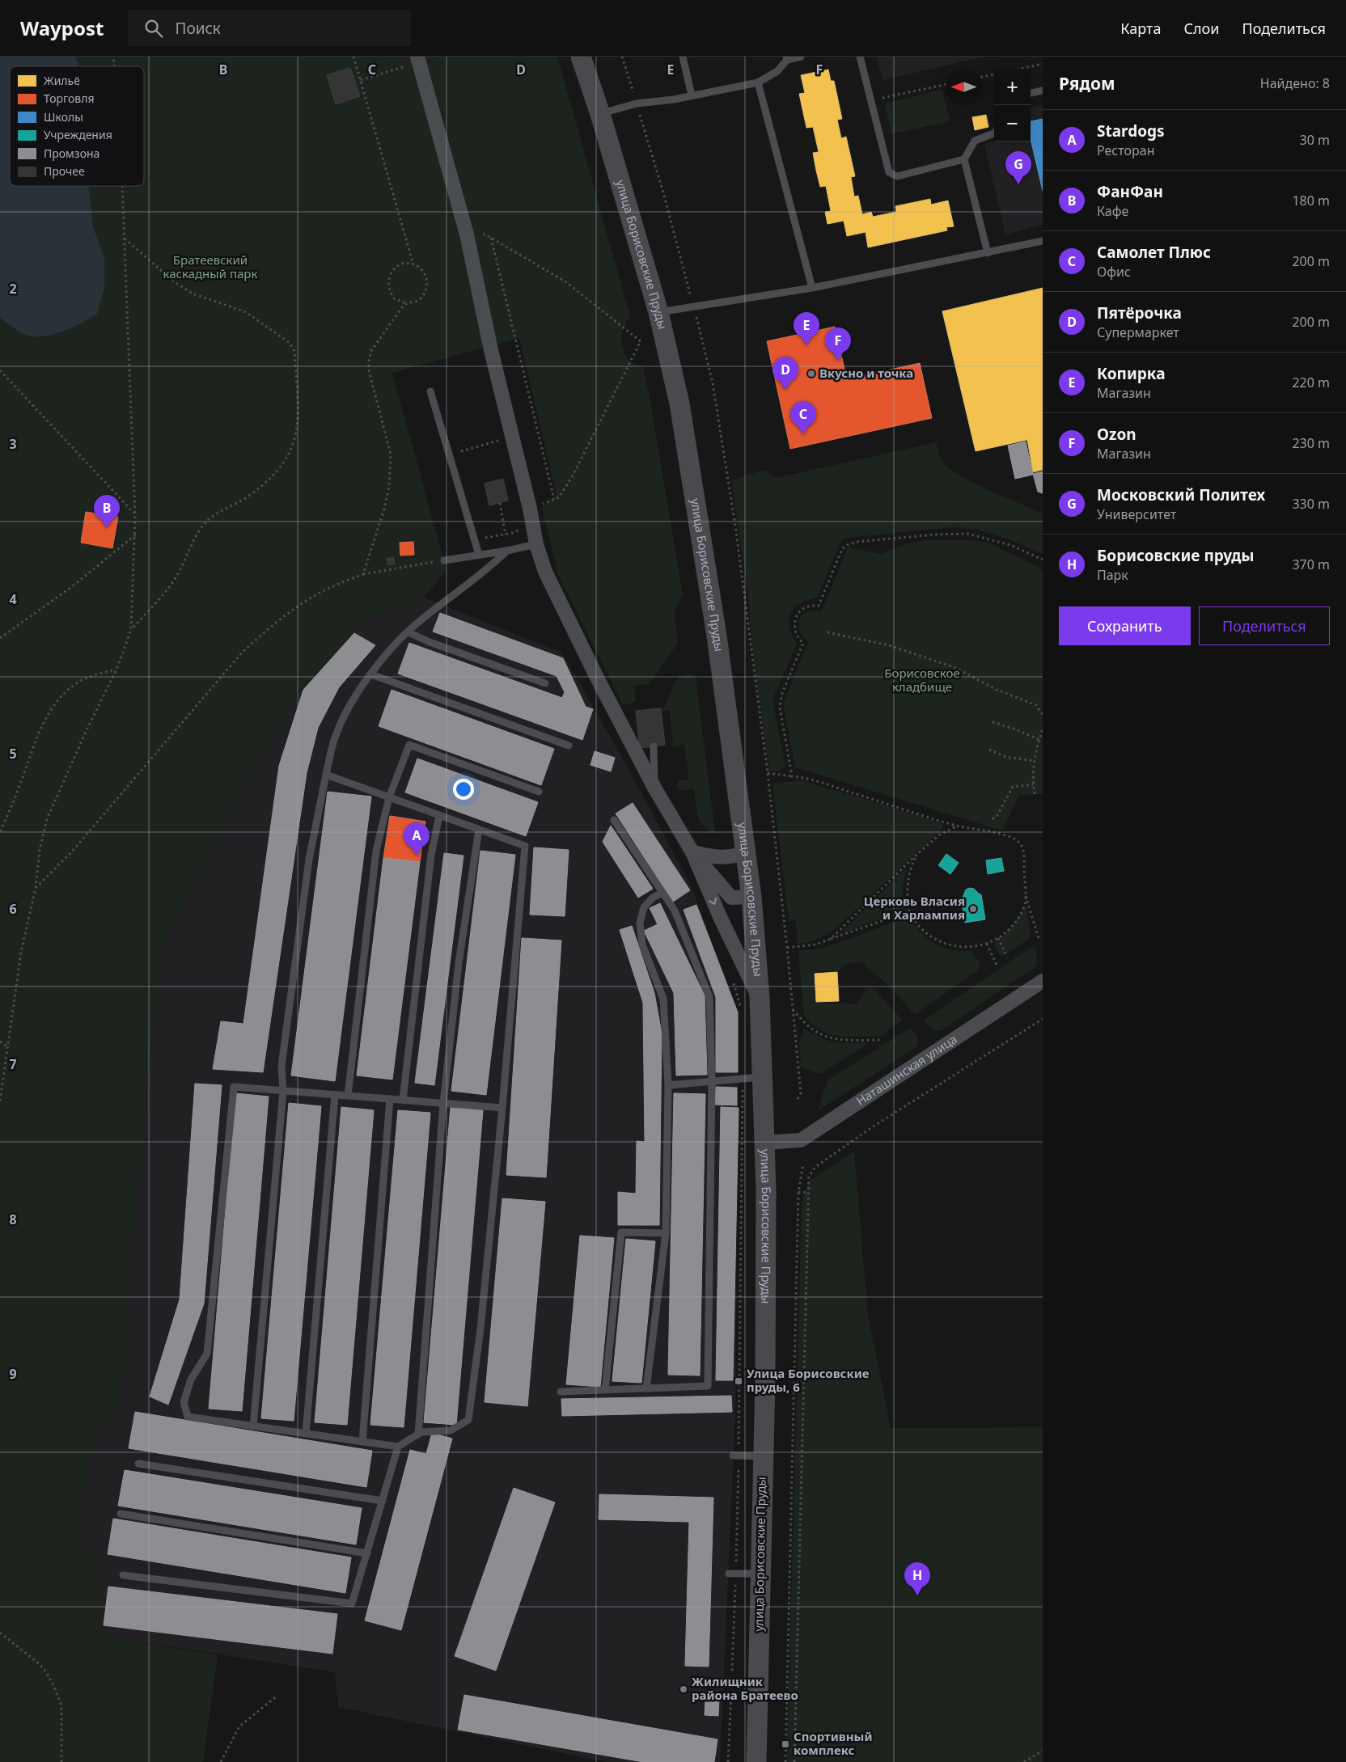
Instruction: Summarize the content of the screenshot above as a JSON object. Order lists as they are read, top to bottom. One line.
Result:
{"streets":{"main road":["улица Борисовские Пруды"],"street":["Наташинская улица"]},"crossings":[["улица Борисовские Пруды","Наташинская улица"]],"parks":["Братеевский каскадный парк","Борисовское кладбище"],"places":{"other":["Вкусно и точка","Церковь Власия и Харлампия","Жилищник района Братеево"],"transit":["Улица Борисовские пруды, 6","Спортивный комплекс"]},"legend":["Жильё","Торговля","Школы","Учреждения","Промзона","Прочее"],"north":"left","page":{"header":"Waypost","search":"Поиск","nav":["Карта","Слои","Поделиться"],"heading":["Рядом","Найдено: 8"],"map_buttons":["+","−"],"list":[{"mark":"A","name":"Stardogs","note":"Ресторан","value":"30 m"},{"mark":"B","name":"ФанФан","note":"Кафе","value":"180 m"},{"mark":"C","name":"Самолет Плюс","note":"Офис","value":"200 m"},{"mark":"D","name":"Пятёрочка","note":"Супермаркет","value":"200 m"},{"mark":"E","name":"Копирка","note":"Магазин","value":"220 m"},{"mark":"F","name":"Ozon","note":"Магазин","value":"230 m"},{"mark":"G","name":"Московский Политех","note":"Университет","value":"330 m"},{"mark":"H","name":"Борисовские пруды","note":"Парк","value":"370 m"}],"pins":["G","E","F","D","C","B","A","H"],"buttons":["Сохранить","Поделиться"]},"grid":{"columns":["B","C","D","E","F"],"rows":["2","3","4","5","6","7","8","9"]}}
